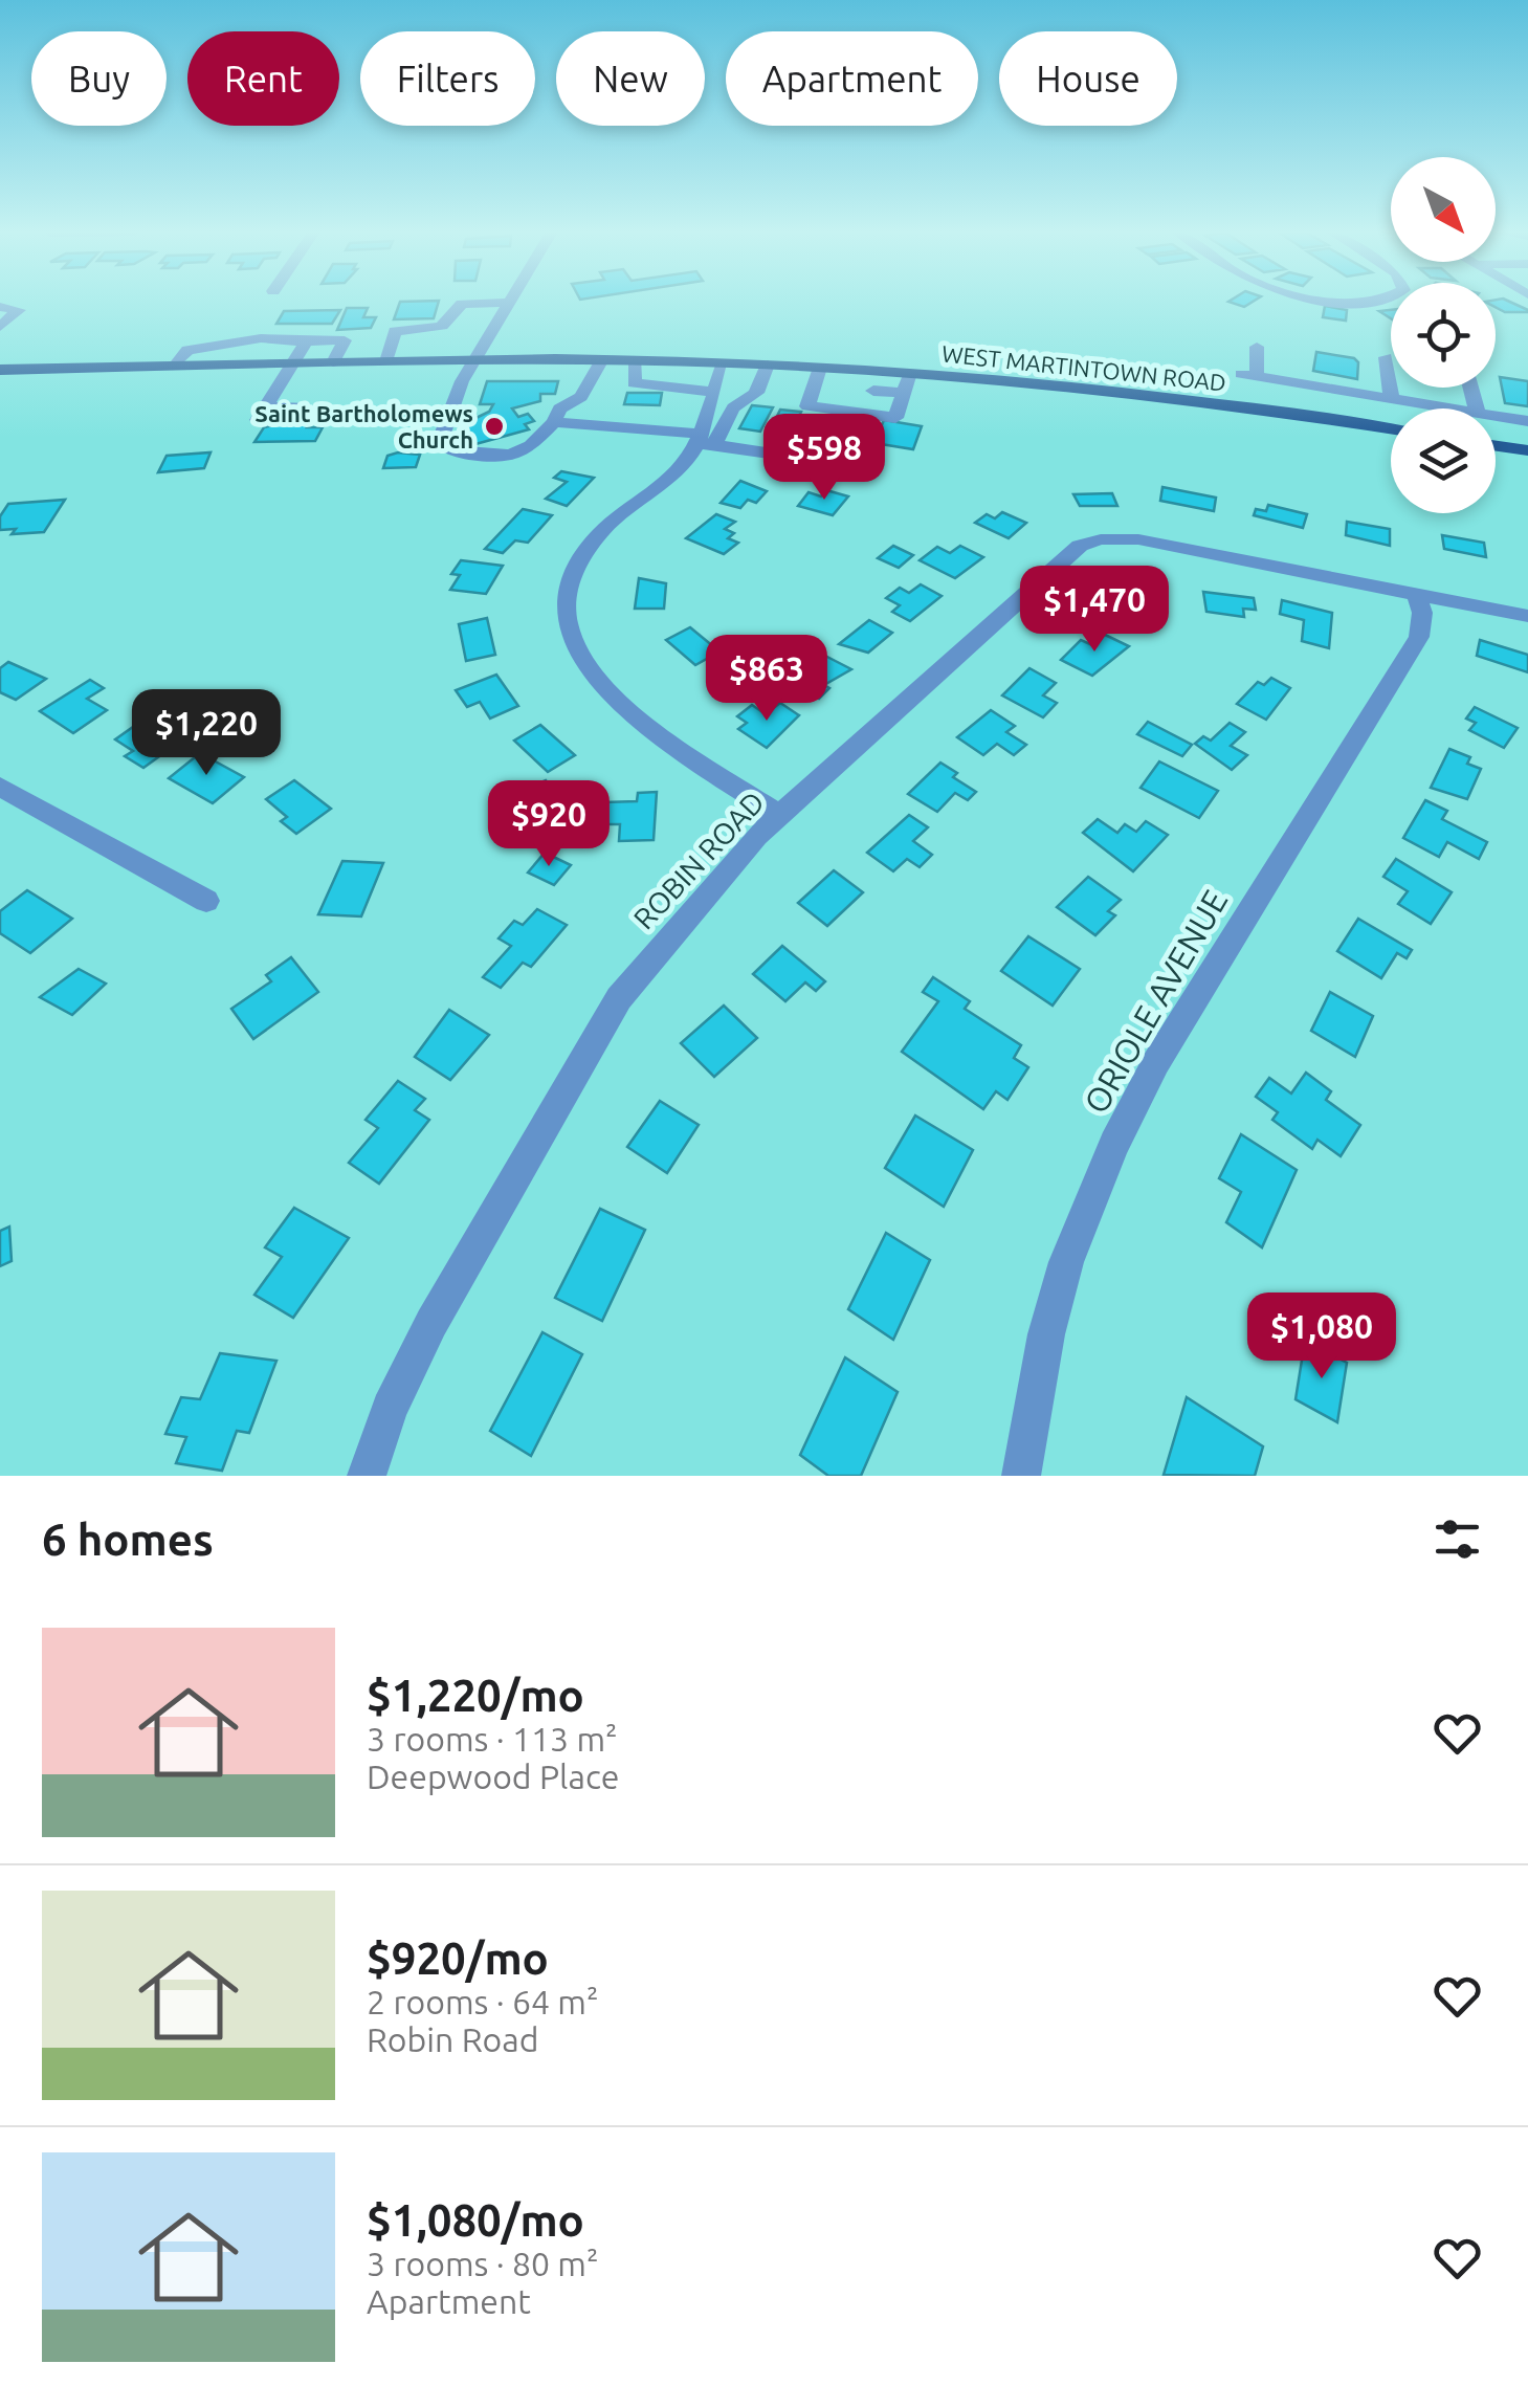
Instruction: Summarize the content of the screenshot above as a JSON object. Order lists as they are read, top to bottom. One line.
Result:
{"streets":{"main road":["WEST MARTINTOWN ROAD"],"street":["ROBIN ROAD","ORIOLE AVENUE"]},"crossings":[["ROBIN ROAD","ORIOLE AVENUE"]],"places":["Saint Bartholomews Church"],"north":"bottom right","page":{"chip":["Buy","Rent","Filters","New","Apartment","House"],"price":["$598","$1,470","$863","$1,220","$920","$1,080"],"heading":"6 homes","list":[{"name":"$1,220/mo","note":"3 rooms · 113 m² · Deepwood Place"},{"name":"$920/mo","note":"2 rooms · 64 m² · Robin Road"},{"name":"$1,080/mo","note":"3 rooms · 80 m² · Apartment"}]}}
